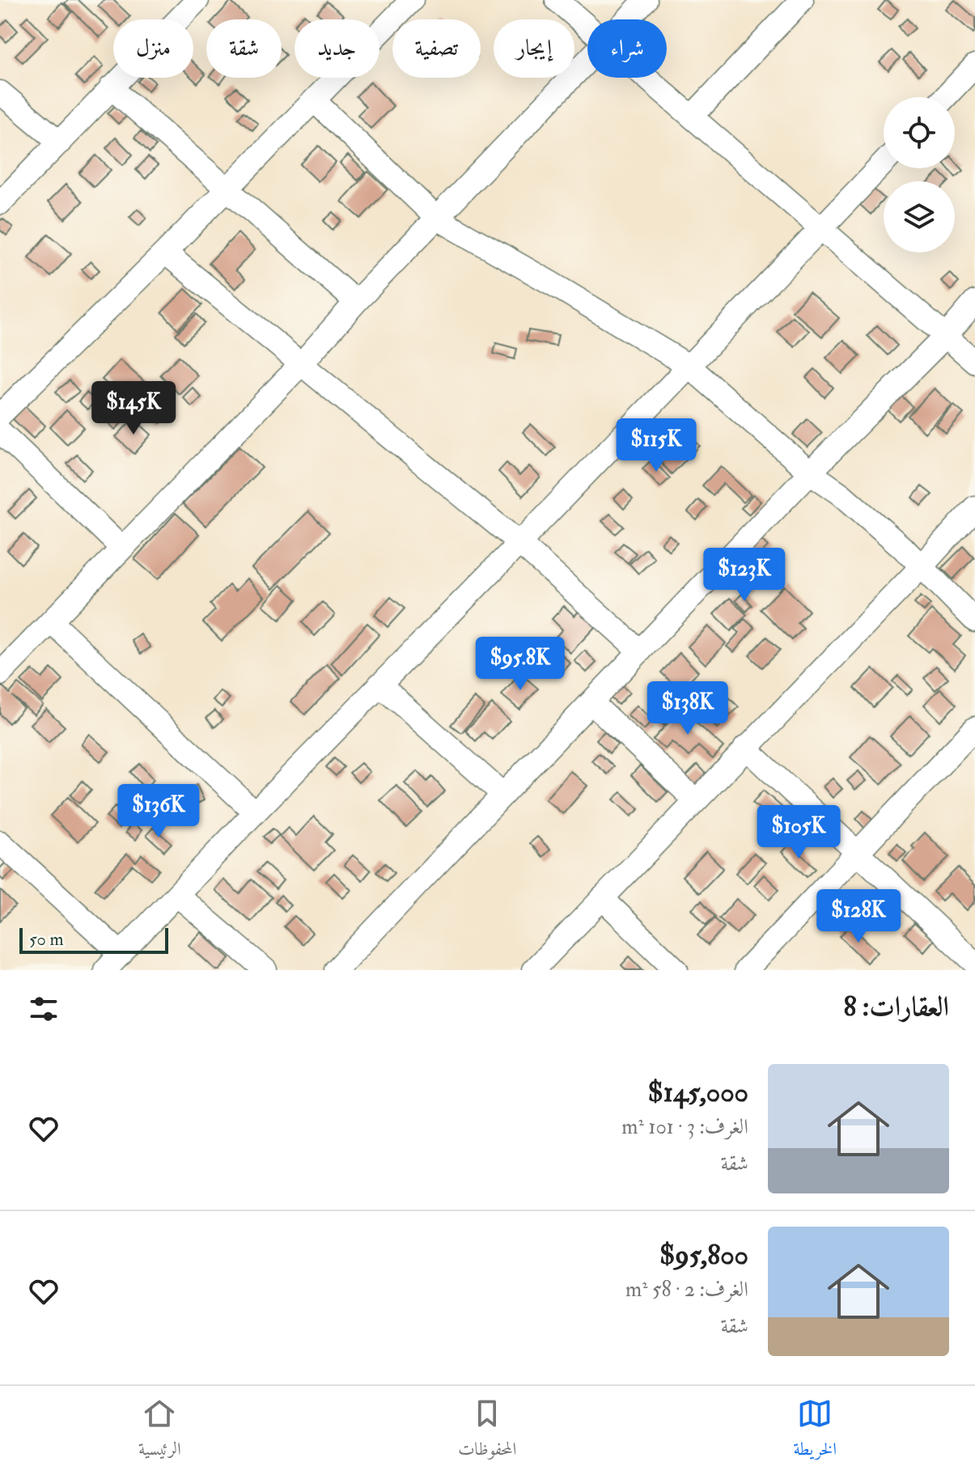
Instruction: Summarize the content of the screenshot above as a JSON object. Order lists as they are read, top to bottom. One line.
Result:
{"scale_bar":"50 m","page":{"chip":["شراء","إيجار","تصفية","جديد","شقة","منزل"],"price":["$145K","$115K","$123K","$95.8K","$138K","$136K","$105K","$128K"],"scale":"50 m","heading":"العقارات: 8","list":[{"name":"$145,000","note":"الغرف: 3 · 101 m² · شقة"},{"name":"$95,800","note":"الغرف: 2 · 58 m² · شقة"}],"tabs":["الخريطة","المحفوظات","الرئيسية"]}}
